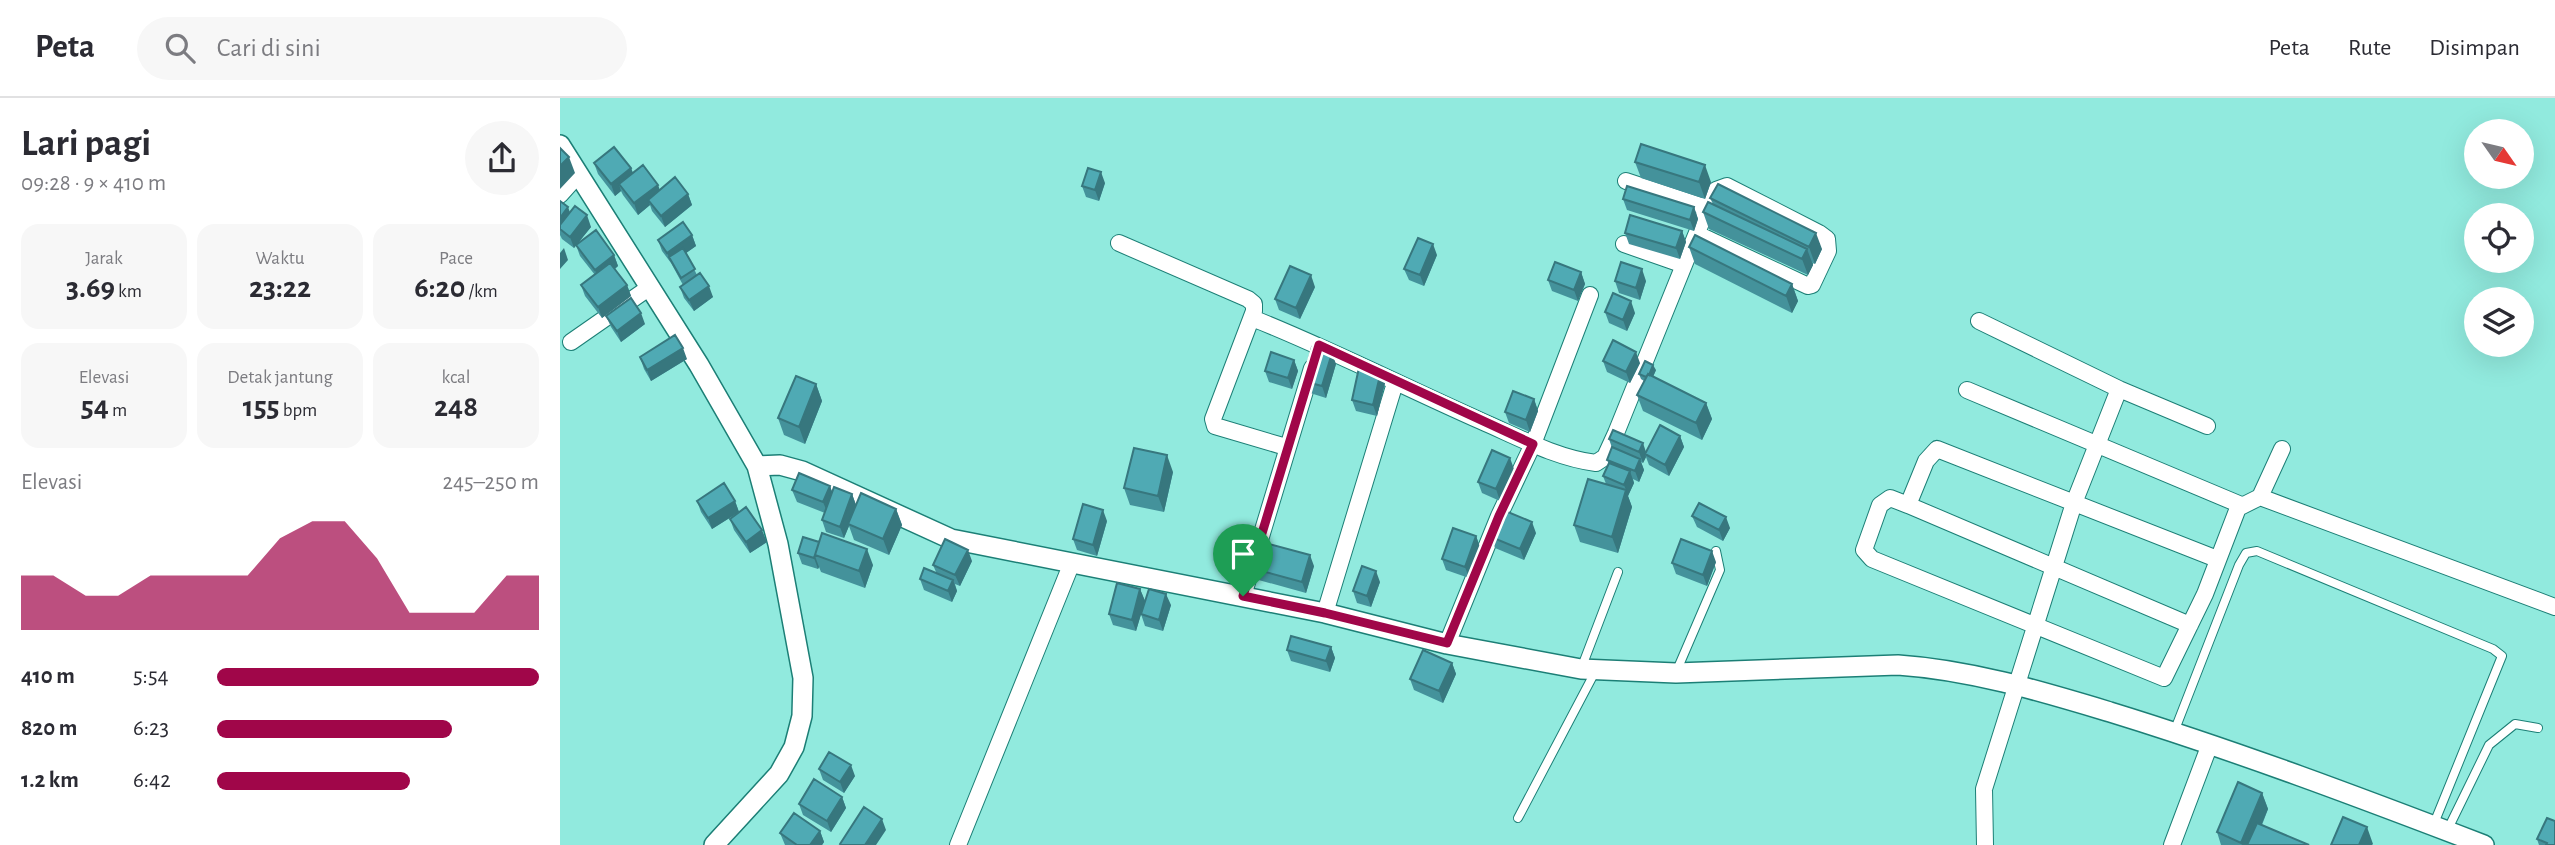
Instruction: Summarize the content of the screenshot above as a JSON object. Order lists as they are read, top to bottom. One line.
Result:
{"north":"bottom right","page":{"header":"Peta","search":"Cari di sini","nav":["Peta","Rute","Disimpan"],"heading":["Lari pagi","09:28 · 9 × 410 m"],"stats":[["Jarak","3.69 km"],["Waktu","23:22"],["Pace","6:20 /km"],["Elevasi","54 m"],["Detak jantung","155 bpm"],["kcal","248"]],"chart":["Elevasi","245–250 m"],"list":[{"name":"410 m","note":"5:54"},{"name":"820 m","note":"6:23"},{"name":"1.2 km","note":"6:42"}]}}
